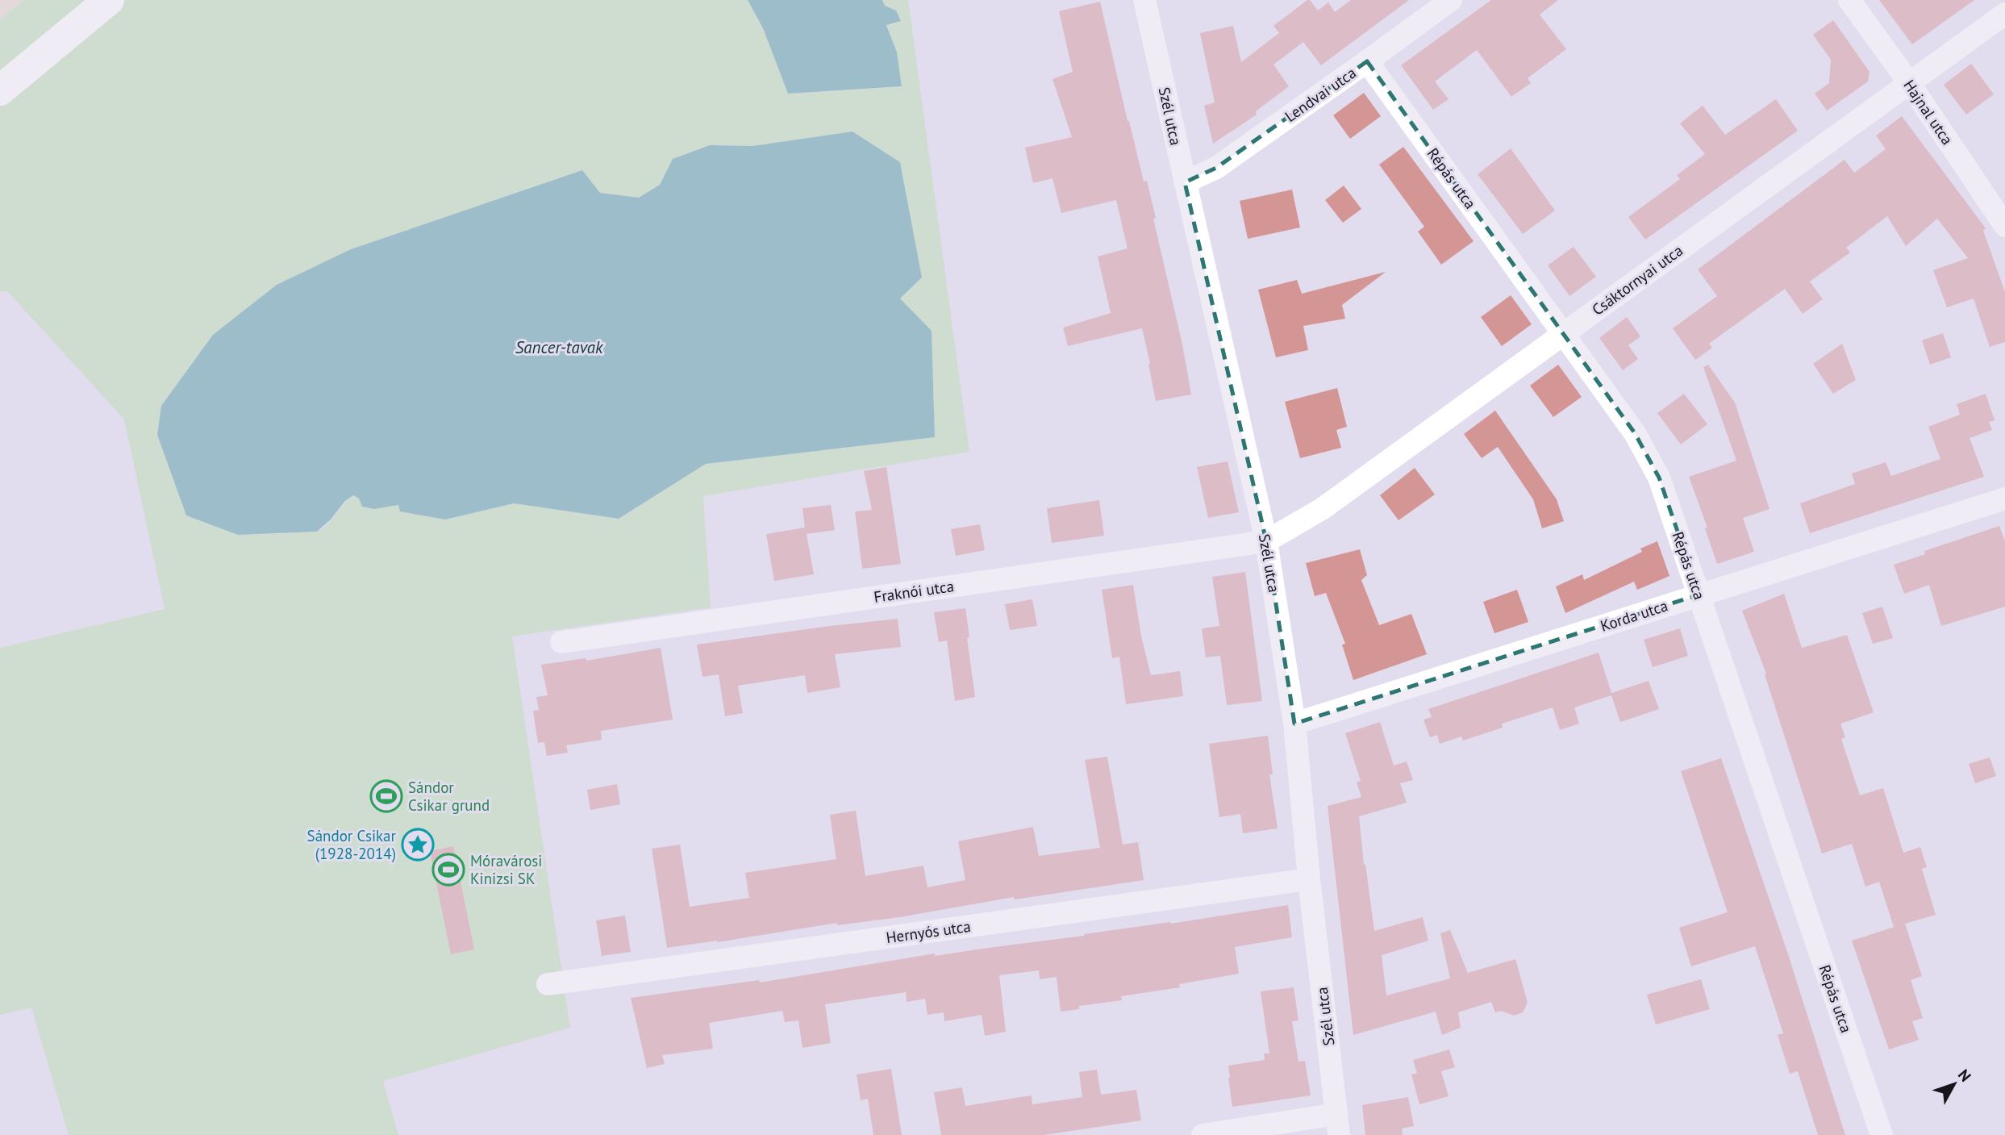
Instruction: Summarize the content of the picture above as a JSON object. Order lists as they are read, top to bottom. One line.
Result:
{"streets":{"street":["Lendvai utca","Hajnal utca","Szél utca","Répás utca","Csáktornyai utca","Fraknói utca","Korda utca","Hernyós utca"]},"crossings":[["Lendvai utca","Szél utca"],["Lendvai utca","Répás utca"],["Hajnal utca","Csáktornyai utca"],["Szél utca","Csáktornyai utca"],["Szél utca","Fraknói utca"],["Szél utca","Korda utca"],["Szél utca","Hernyós utca"],["Répás utca","Csáktornyai utca"],["Répás utca","Korda utca"],["Csáktornyai utca","Fraknói utca"]],"water":["Sancer-tavak"],"places":{"sports":["Sándor Csikar grund","Móravárosi Kinizsi SK"],"place":["Sándor Csikar (1928-2014)"]},"north":"top right"}
